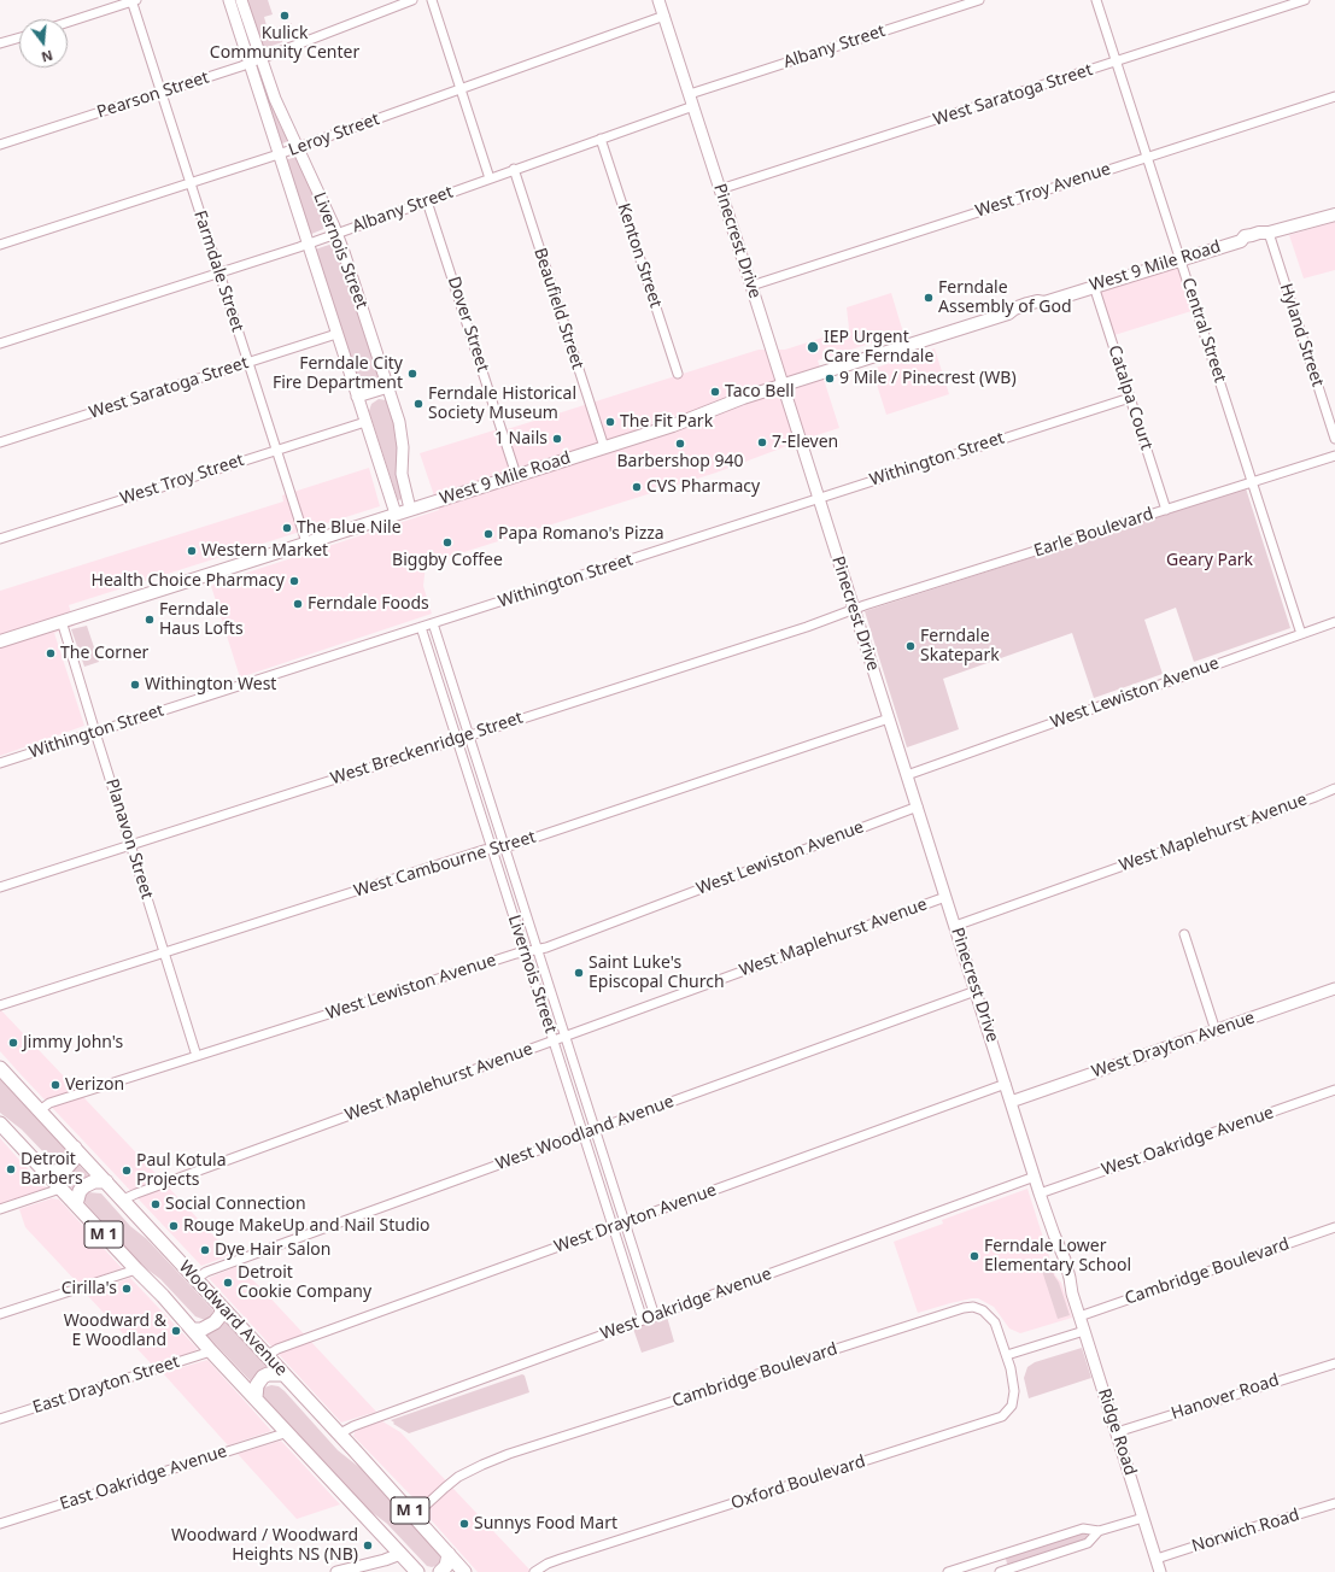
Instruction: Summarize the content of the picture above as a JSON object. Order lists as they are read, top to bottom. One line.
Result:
{"streets":{"main road":["West 9 Mile Road","M 1","Woodward Avenue"],"street":["Albany Street","Pearson Street","West Saratoga Street","Leroy Street","West Troy Avenue","Pinecrest Drive","Livernois Street","Kenton Street","Farmdale Street","Beaufield Street","Dover Street","Central Street","Hyland Street","Catalpa Court","Withington Street","West Troy Street","Earle Boulevard","West Lewiston Avenue","West Breckenridge Street","West Maplehurst Avenue","Planavon Street","West Cambourne Street","West Drayton Avenue","West Woodland Avenue","West Oakridge Avenue","Cambridge Boulevard","East Drayton Street","Hanover Road","Ridge Road","East Oakridge Avenue","Oxford Boulevard","Norwich Road"]},"crossings":[["Albany Street","Pinecrest Drive"],["Albany Street","Livernois Street"],["Albany Street","Kenton Street"],["Albany Street","Farmdale Street"],["Albany Street","Beaufield Street"],["Albany Street","Dover Street"],["Pearson Street","Livernois Street"],["Pearson Street","Farmdale Street"],["West Saratoga Street","Pinecrest Drive"],["West Saratoga Street","Livernois Street"],["West Saratoga Street","Farmdale Street"],["West Saratoga Street","Central Street"],["Leroy Street","Pinecrest Drive"],["Leroy Street","Livernois Street"],["Leroy Street","Farmdale Street"],["West Troy Avenue","Pinecrest Drive"],["West Troy Avenue","Central Street"],["Pinecrest Drive","West 9 Mile Road"],["Pinecrest Drive","Withington Street"],["Pinecrest Drive","Earle Boulevard"],["Pinecrest Drive","West Lewiston Avenue"],["Pinecrest Drive","West Breckenridge Street"],["Pinecrest Drive","West Maplehurst Avenue"],["Pinecrest Drive","West Cambourne Street"],["Pinecrest Drive","West Drayton Avenue"],["Pinecrest Drive","West Woodland Avenue"],["Pinecrest Drive","West Oakridge Avenue"],["Pinecrest Drive","Ridge Road"],["Livernois Street","West 9 Mile Road"],["Livernois Street","Withington Street"],["Livernois Street","West Troy Street"],["Livernois Street","West Lewiston Avenue"],["Livernois Street","West Breckenridge Street"],["Livernois Street","West Maplehurst Avenue"],["Livernois Street","West Cambourne Street"],["Livernois Street","West Drayton Avenue"],["Livernois Street","West Woodland Avenue"],["Livernois Street","West Oakridge Avenue"],["West 9 Mile Road","Farmdale Street"],["West 9 Mile Road","Beaufield Street"],["West 9 Mile Road","Dover Street"],["West 9 Mile Road","Central Street"],["West 9 Mile Road","Hyland Street"],["West 9 Mile Road","Catalpa Court"],["West 9 Mile Road","Planavon Street"],["Farmdale Street","West Troy Street"],["Central Street","Earle Boulevard"],["Central Street","West Lewiston Avenue"],["Catalpa Court","Withington Street"],["Catalpa Court","Earle Boulevard"],["Withington Street","Planavon Street"],["Earle Boulevard","West Breckenridge Street"],["West Lewiston Avenue","Planavon Street"],["West Lewiston Avenue","Woodward Avenue"],["West Breckenridge Street","Planavon Street"],["West Maplehurst Avenue","Woodward Avenue"],["Planavon Street","West Cambourne Street"],["West Drayton Avenue","Woodward Avenue"],["West Woodland Avenue","Woodward Avenue"],["West Oakridge Avenue","Woodward Avenue"],["Cambridge Boulevard","Woodward Avenue"],["Cambridge Boulevard","Ridge Road"],["Cambridge Boulevard","Oxford Boulevard"],["Woodward Avenue","East Drayton Street"],["Woodward Avenue","East Oakridge Avenue"],["Hanover Road","Ridge Road"],["Ridge Road","Norwich Road"]],"parks":["Geary Park"],"places":["Kulick Community Center","Ferndale Assembly of God","IEP Urgent Care Ferndale","Ferndale City Fire Department","9 Mile / Pinecrest (WB)","Taco Bell","Ferndale Historical Society Museum","The Fit Park","1 Nails","7-Eleven","Barbershop 940","CVS Pharmacy","The Blue Nile","Papa Romano's Pizza","Biggby Coffee","Western Market","Health Choice Pharmacy","Ferndale Foods","Ferndale Haus Lofts","Ferndale Skatepark","The Corner","Withington West","Saint Luke's Episcopal Church","Jimmy John's","Verizon","Detroit Barbers","Paul Kotula Projects","Social Connection","Rouge MakeUp and Nail Studio","Dye Hair Salon","Ferndale Lower Elementary School","Detroit Cookie Company","Cirilla's","Woodward & E Woodland","Sunnys Food Mart","Woodward / Woodward Heights NS (NB)"],"north":"bottom"}
